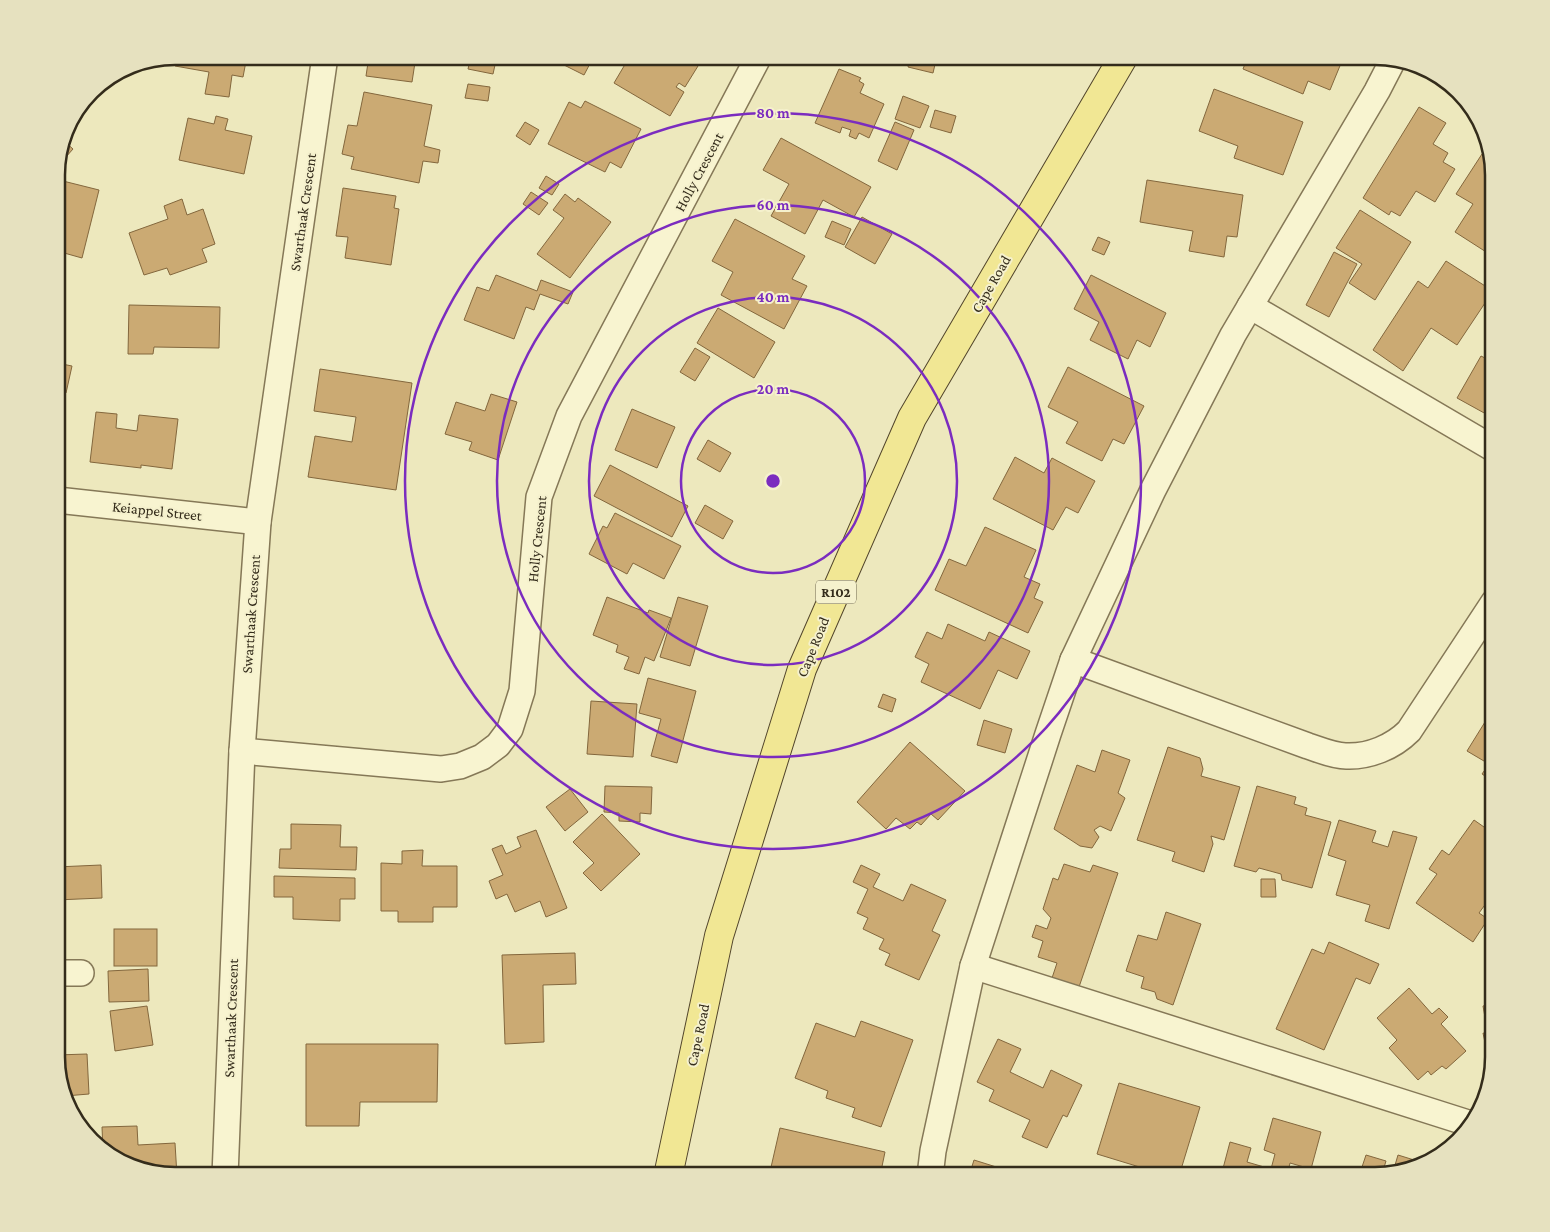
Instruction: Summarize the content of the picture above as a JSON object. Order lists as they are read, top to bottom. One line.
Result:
{"streets":{"main road":["Cape Road","R102"],"street":["Holly Crescent","Swarthaak Crescent","Keiappel Street"]},"crossings":[["Holly Crescent","Swarthaak Crescent"],["Swarthaak Crescent","Keiappel Street"]],"rings":["80 m","60 m","40 m","20 m"]}
